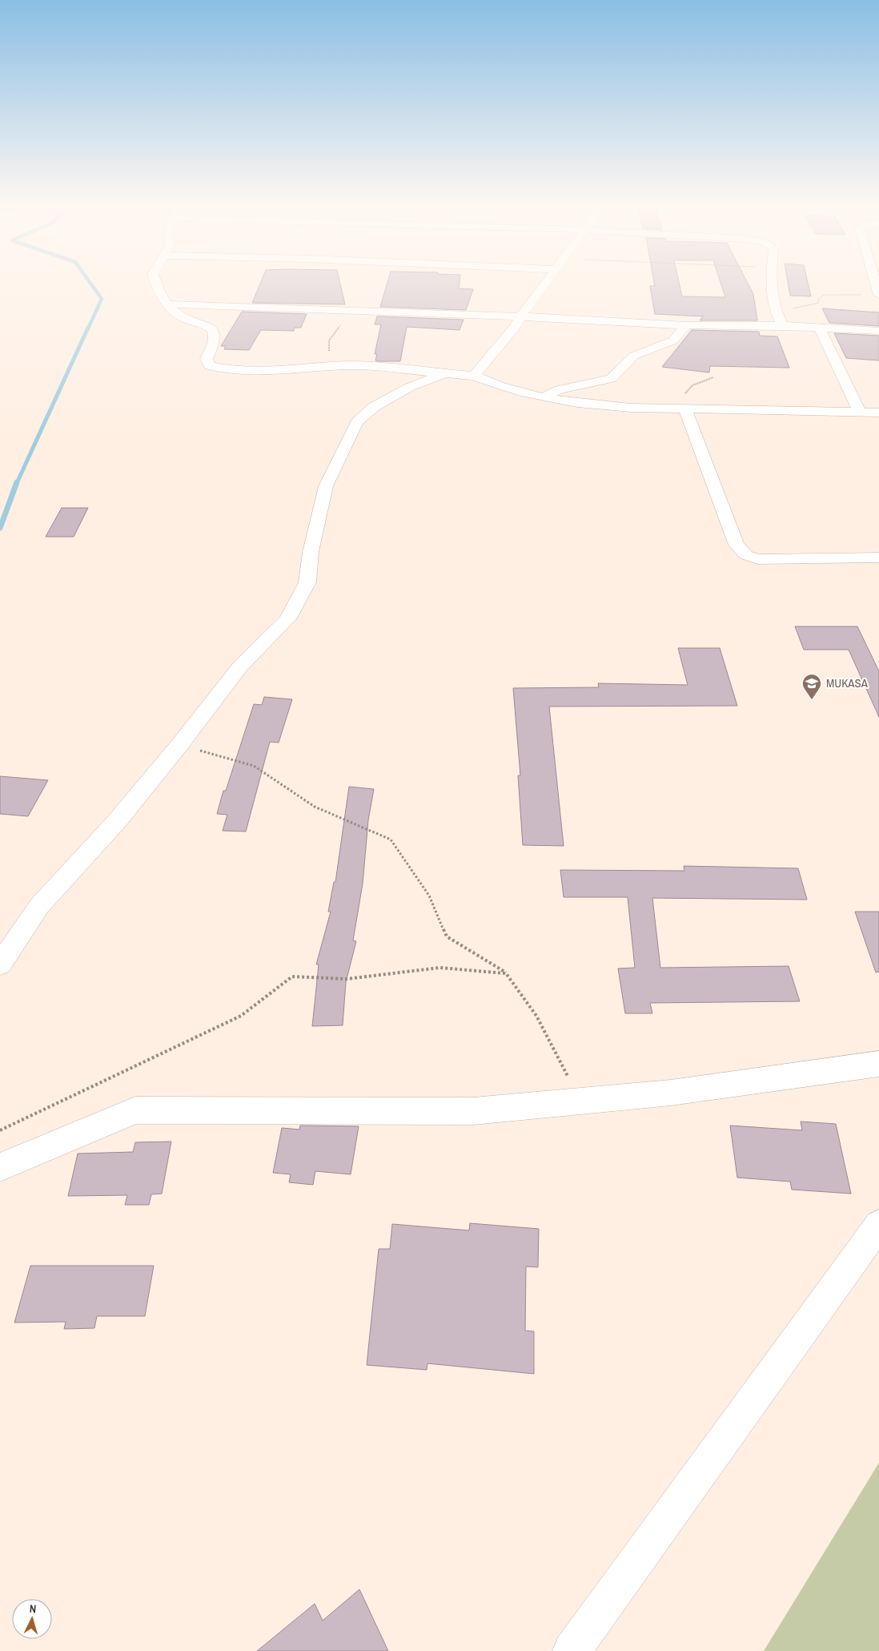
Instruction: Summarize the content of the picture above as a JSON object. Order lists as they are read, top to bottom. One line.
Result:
{"places":{"school or university":["MUKASA"]},"north":"top"}
